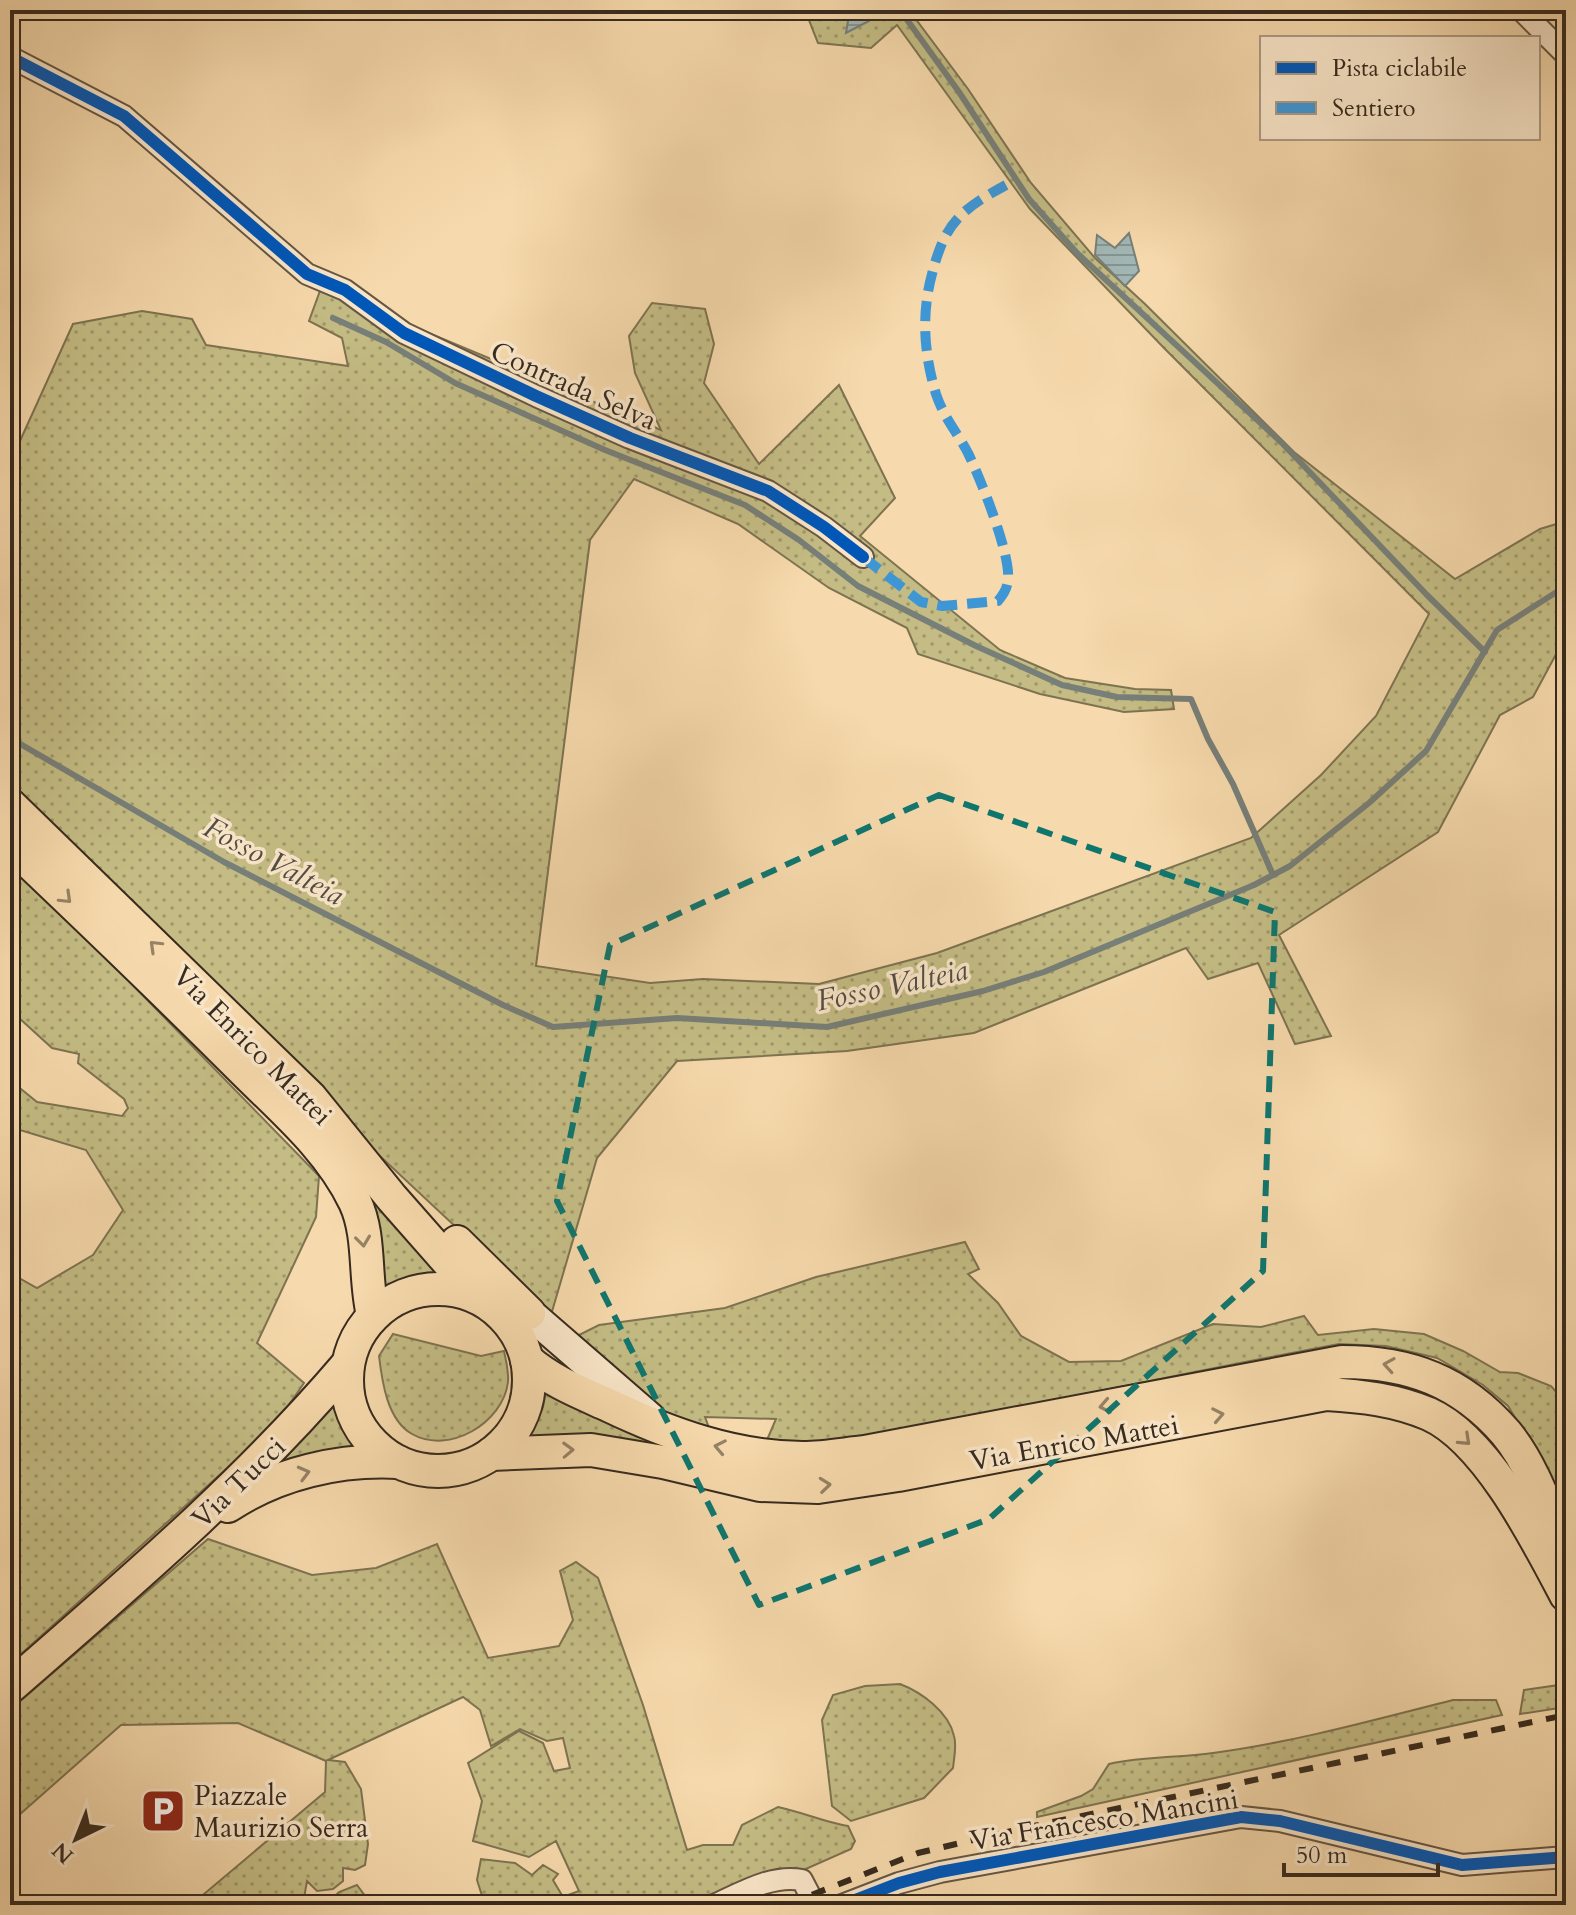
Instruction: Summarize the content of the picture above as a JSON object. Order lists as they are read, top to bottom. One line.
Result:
{"streets":{"main road":["Via Enrico Mattei","Via Tucci"],"street":["Contrada Selva","Via Francesco Mancini"]},"crossings":[["Via Enrico Mattei","Via Tucci"]],"one_way":["Via Tucci"],"water":["Fosso Valteia"],"places":{"parking":["Piazzale Maurizio Serra"]},"legend":["Pista ciclabile","Sentiero"],"scale_bar":"50 m","north":"bottom left"}
